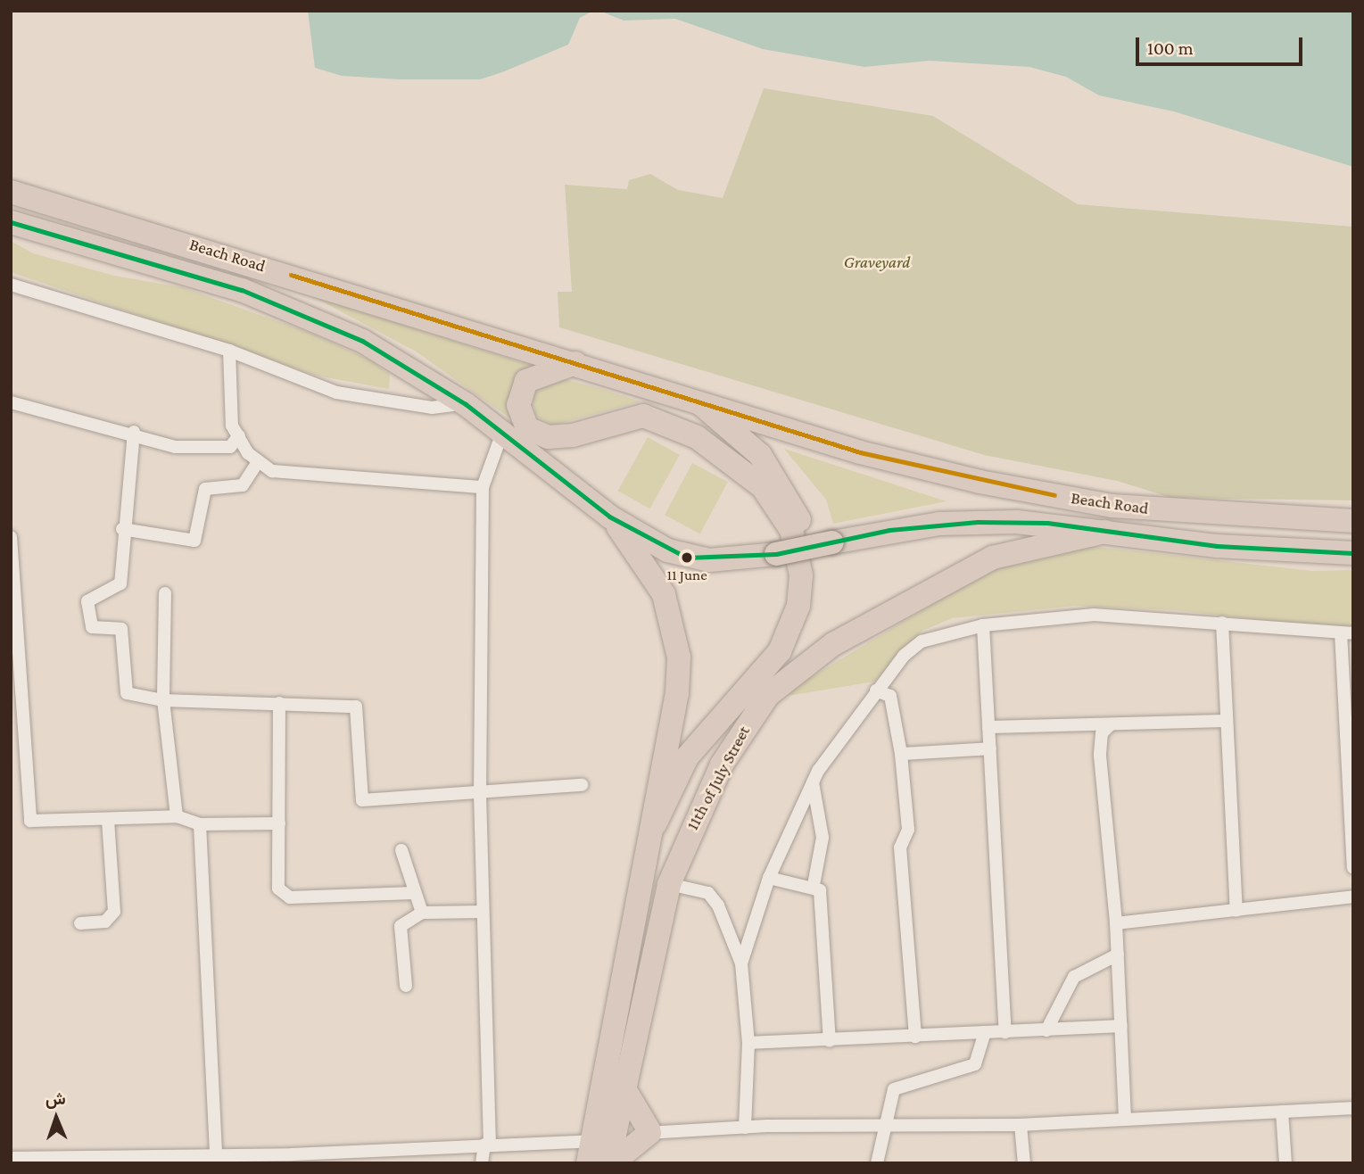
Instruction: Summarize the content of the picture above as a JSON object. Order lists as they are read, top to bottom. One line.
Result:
{"streets":{"highway":["Beach Road","11th of July Street"]},"crossings":[["Beach Road","11th of July Street"]],"parks":["Graveyard"],"places":["11 June"],"scale_bar":"100 m","north":"top"}
